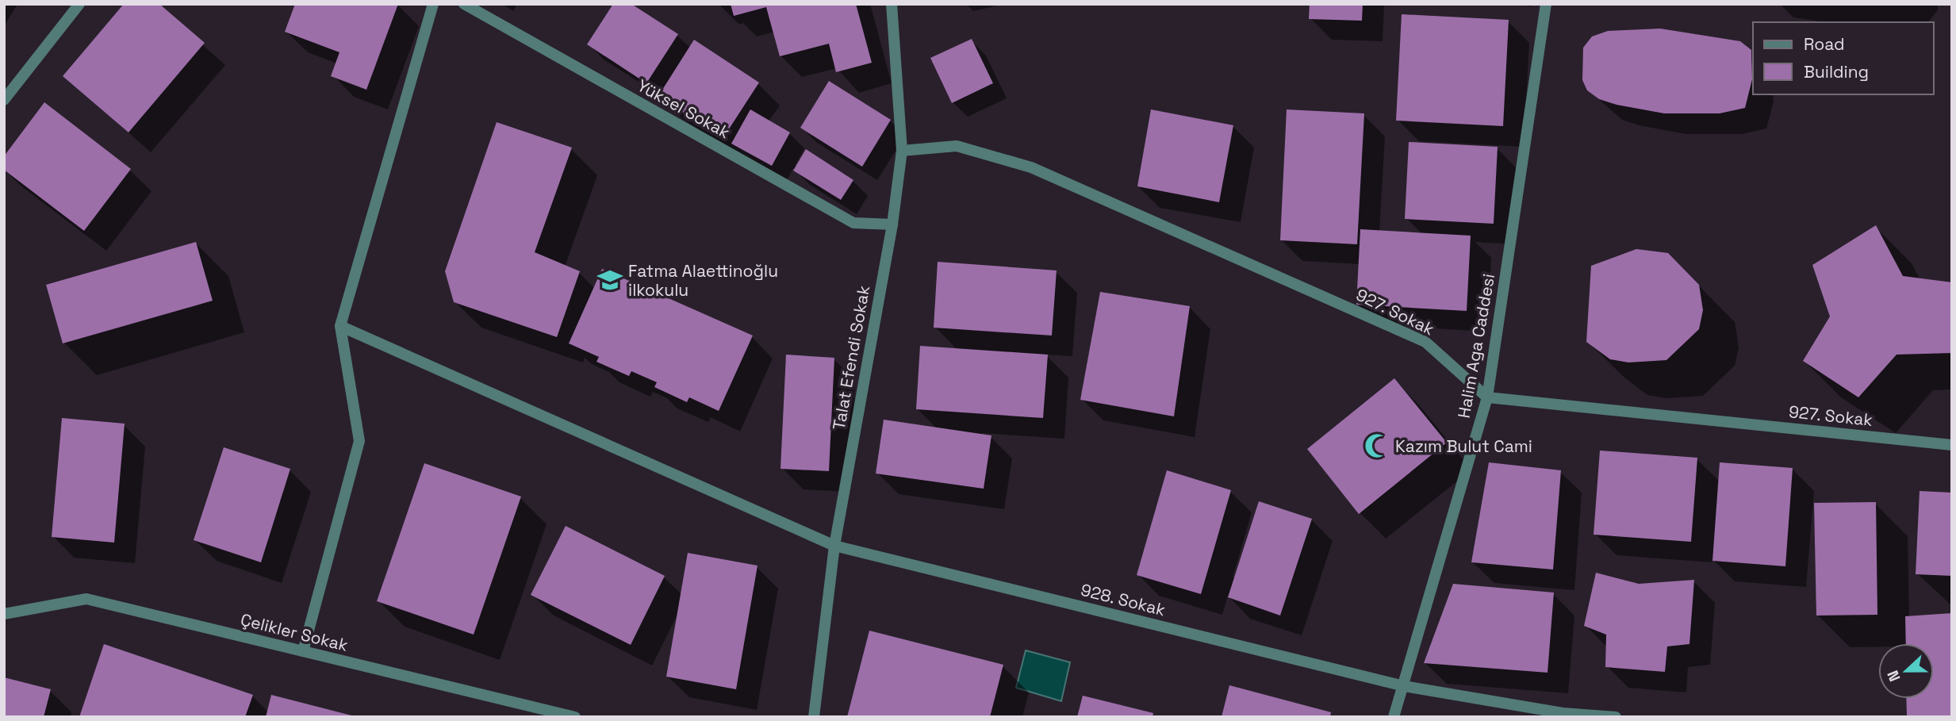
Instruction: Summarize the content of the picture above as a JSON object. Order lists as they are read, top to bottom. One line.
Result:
{"streets":{"street":["Yüksel Sokak","927. Sokak","Halim Aga Caddesi","Talat Efendi Sokak","928. Sokak","Çelikler Sokak"]},"crossings":[["Yüksel Sokak","Talat Efendi Sokak"],["927. Sokak","Halim Aga Caddesi"],["927. Sokak","Talat Efendi Sokak"],["Halim Aga Caddesi","928. Sokak"],["Talat Efendi Sokak","928. Sokak"]],"places":{"school or university":["Fatma Alaettinoğlu ilkokulu"],"mosque":["Kazım Bulut Cami"]},"legend":["Road","Building"],"north":"left"}
